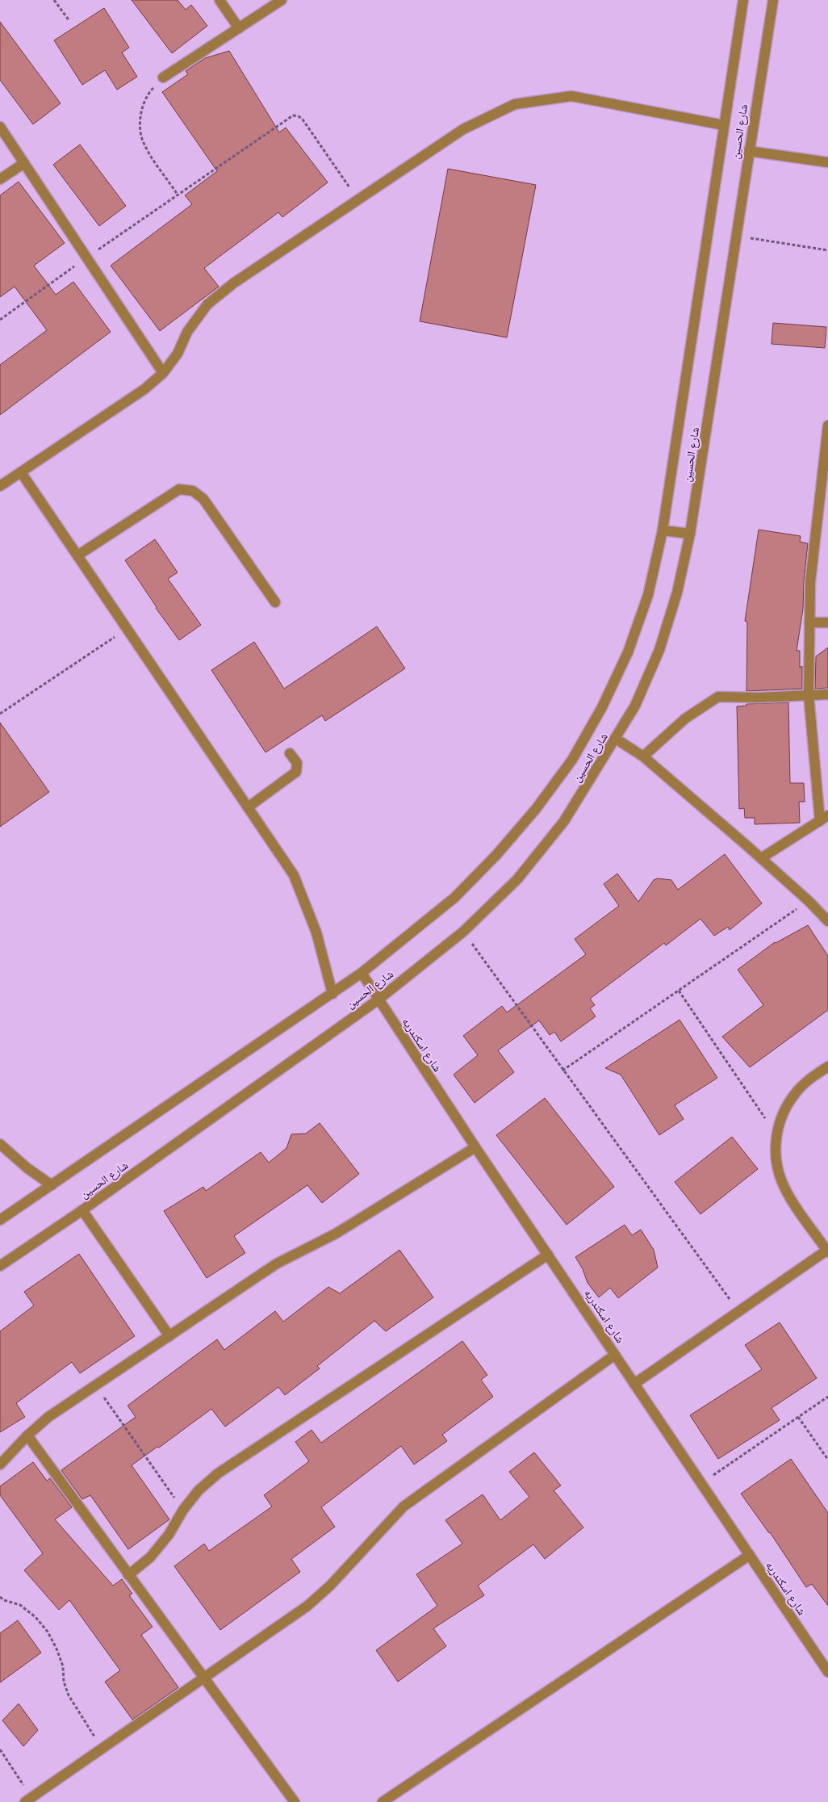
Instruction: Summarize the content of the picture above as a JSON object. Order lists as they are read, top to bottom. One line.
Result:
{"streets":{"street":["شارع الحسين","شارع اسكندريه"]},"crossings":[["شارع الحسين","شارع اسكندريه"]]}
